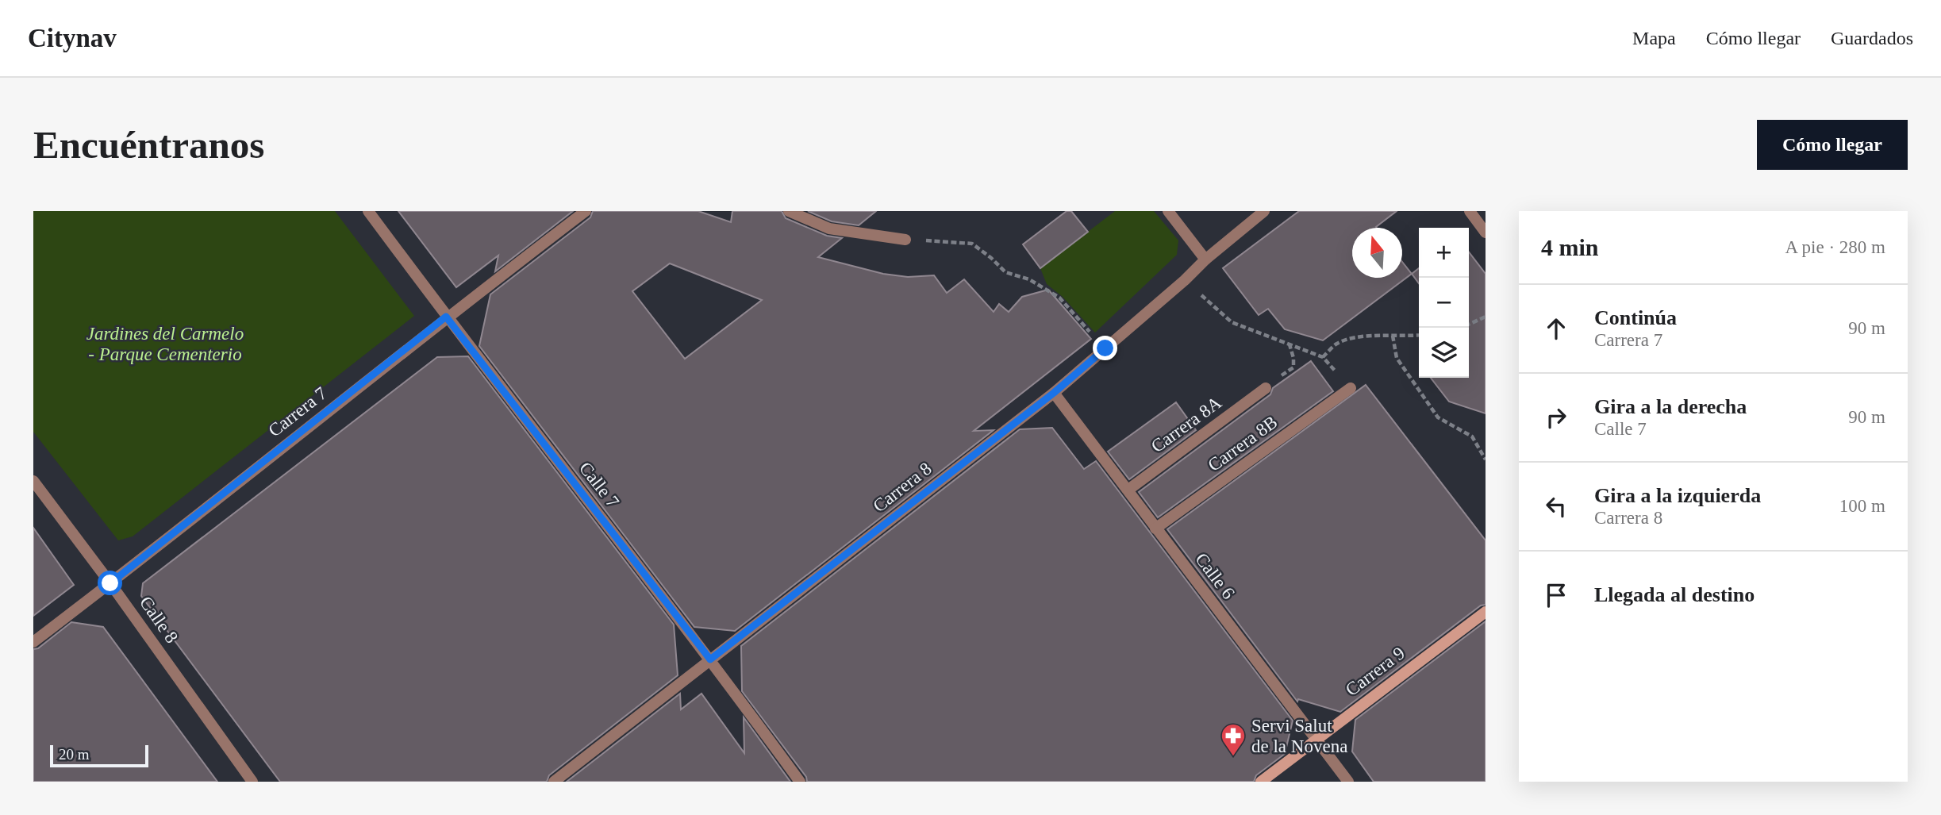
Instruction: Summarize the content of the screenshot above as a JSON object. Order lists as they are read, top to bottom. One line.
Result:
{"streets":{"main road":["Carrera 9"],"street":["Carrera 7","Carrera 8A","Carrera 8B","Calle 7","Carrera 8","Calle 6","Calle 8"]},"crossings":[["Carrera 7","Calle 7"],["Carrera 7","Calle 8"],["Carrera 8A","Calle 6"],["Carrera 8B","Calle 6"],["Calle 7","Carrera 8"],["Carrera 8","Calle 6"],["Calle 6","Carrera 9"]],"parks":["Jardines del Carmelo - Parque Cementerio"],"places":{"pharmacy":["Servi Salut de la Novena"]},"scale_bar":"20 m","north":"top","page":{"header":"Citynav","nav":["Mapa","Cómo llegar","Guardados"],"buttons":"Cómo llegar","title":"Encuéntranos","heading":["4 min","A pie · 280 m"],"map_buttons":["+","−"],"list":[["Continúa","Carrera 7","90 m"],["Gira a la derecha","Calle 7","90 m"],["Gira a la izquierda","Carrera 8","100 m"],"Llegada al destino"],"scale":"20 m"}}
